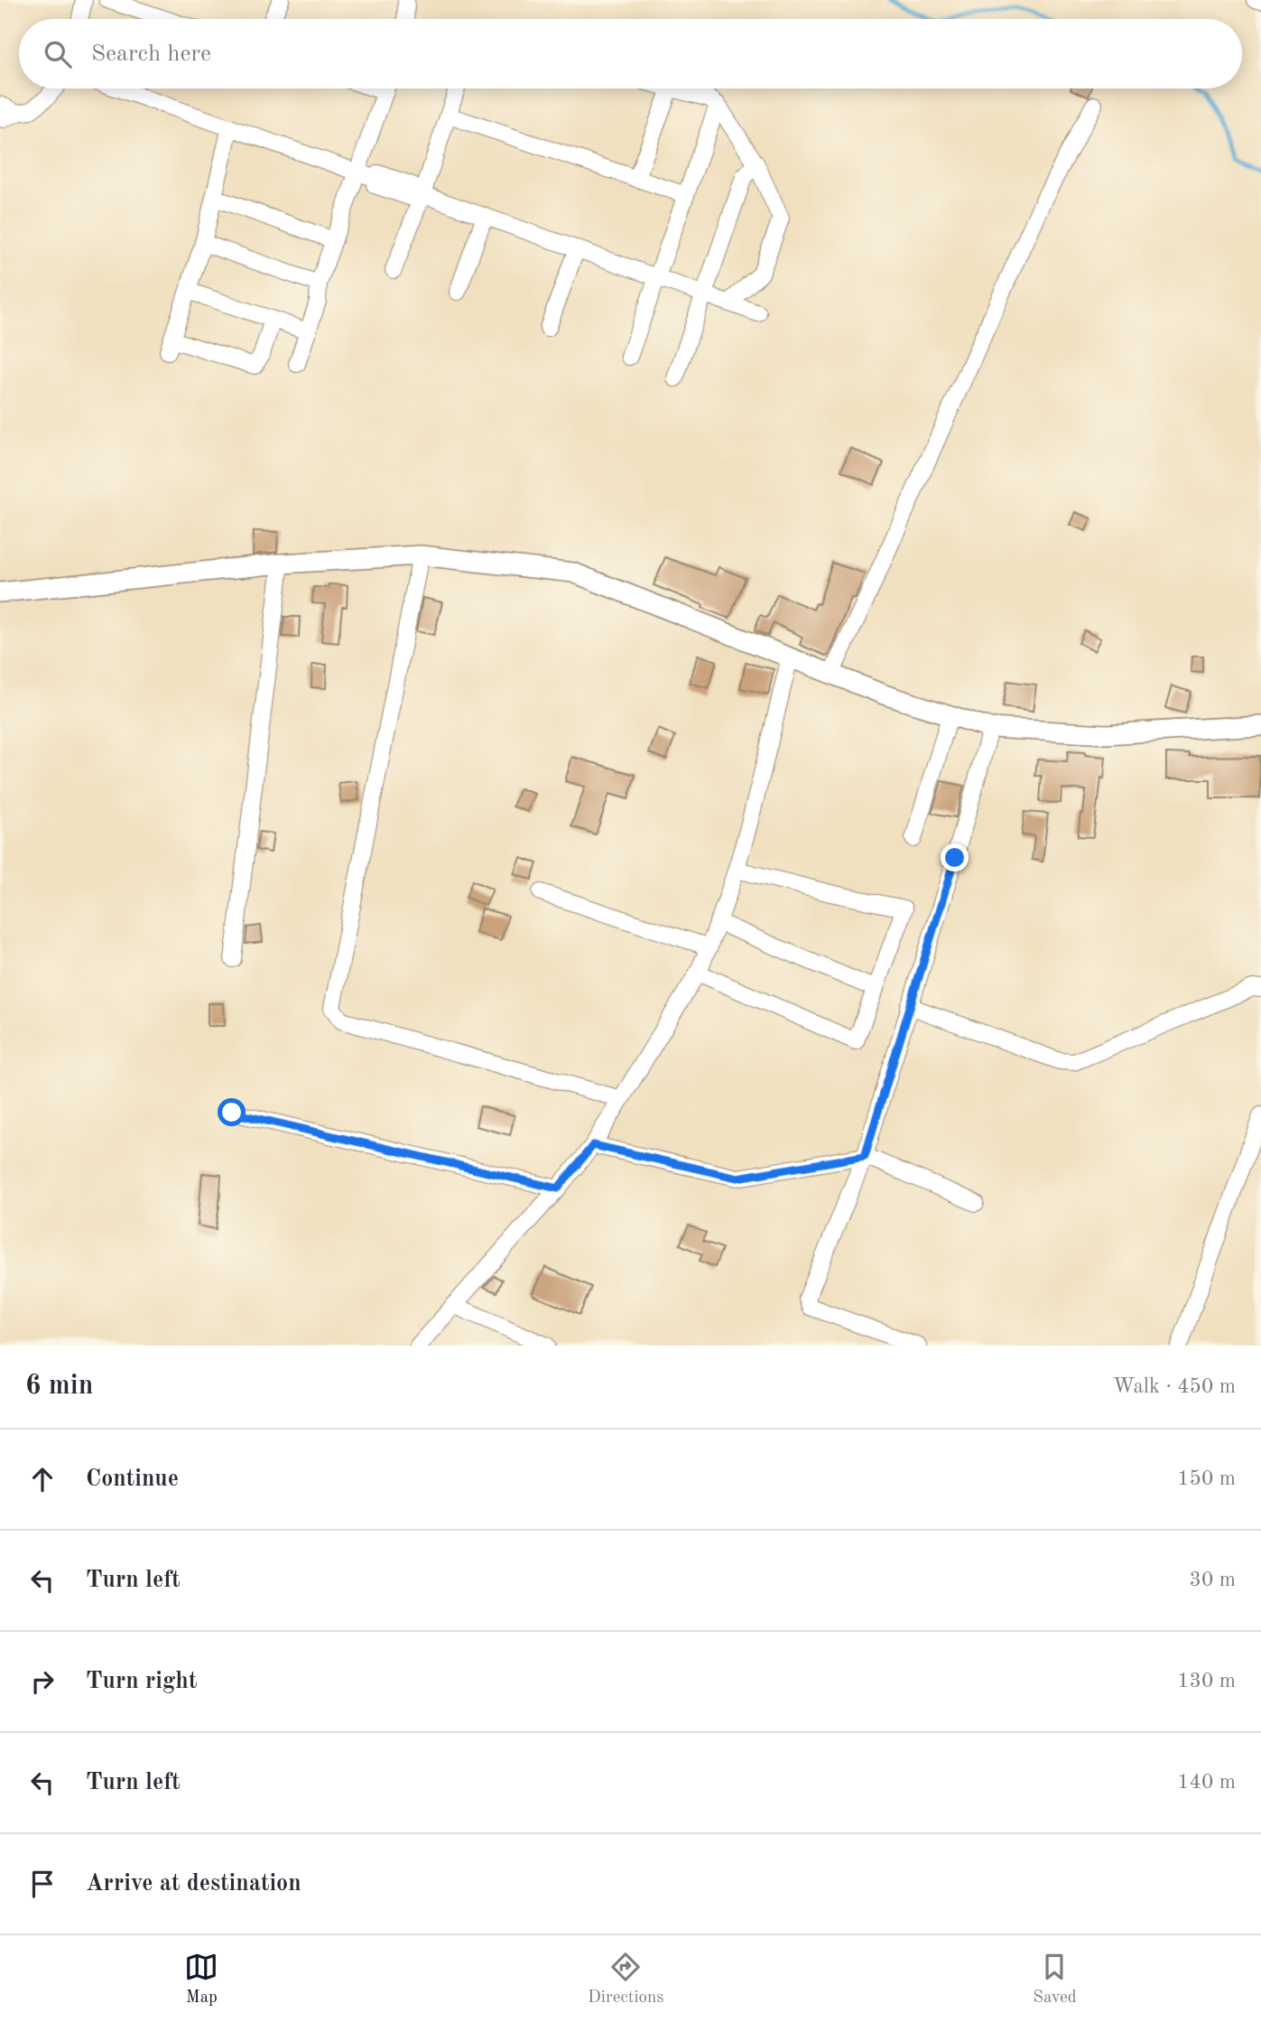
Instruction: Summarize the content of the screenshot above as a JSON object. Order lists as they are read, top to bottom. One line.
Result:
{"page":{"search":"Search here","heading":["6 min","Walk · 450 m"],"list":[["Continue","150 m"],["Turn left","30 m"],["Turn right","130 m"],["Turn left","140 m"],"Arrive at destination"],"nav":["Map","Directions","Saved"]}}
